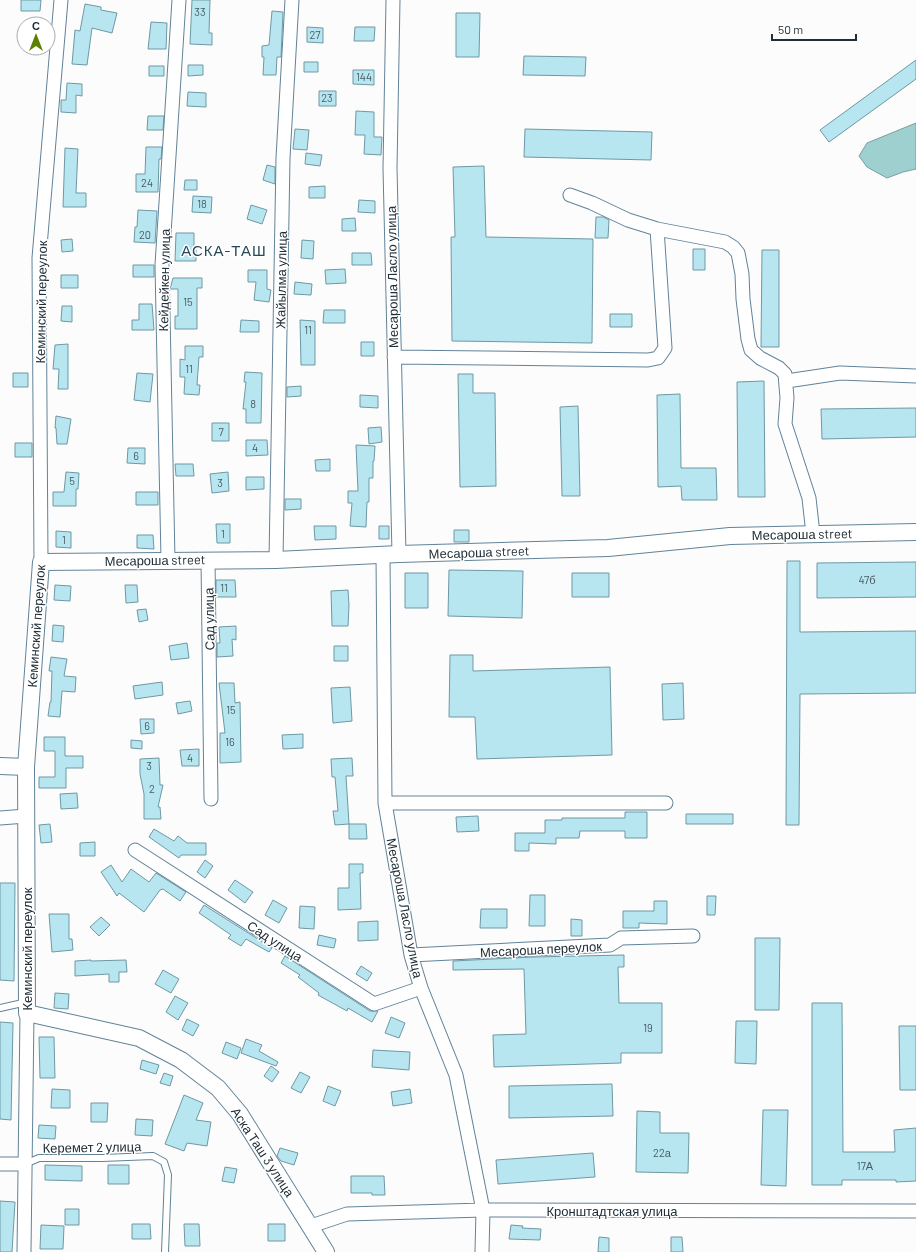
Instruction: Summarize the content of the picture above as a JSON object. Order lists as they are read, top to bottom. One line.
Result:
{"streets":{"street":["Месароша Ласло улица","Кейдейкен улица","Жайылма улица","Кеминский переулок","Месароша street","Сад улица","Месароша переулок","Аска Таш 3 улица","Кронштадтская улица"],"lane":["Керемет 2 улица"]},"crossings":[["Месароша Ласло улица","Месароша street"],["Месароша Ласло улица","Сад улица"],["Месароша Ласло улица","Месароша переулок"],["Месароша Ласло улица","Кронштадтская улица"],["Кейдейкен улица","Месароша street"],["Жайылма улица","Месароша street"],["Кеминский переулок","Месароша street"],["Кеминский переулок","Керемет 2 улица"],["Кеминский переулок","Аска Таш 3 улица"],["Месароша street","Сад улица"],["Аска Таш 3 улица","Кронштадтская улица"]],"districts":["АСКА-ТАШ"],"house_numbers":["33","27","144","23","24","18","20","15","11","11","8","7","4","6","5","3","1","1","47б","11","15","6","16","4","3","2","19","22а","17А"],"scale_bar":"50 m","north":"top"}
